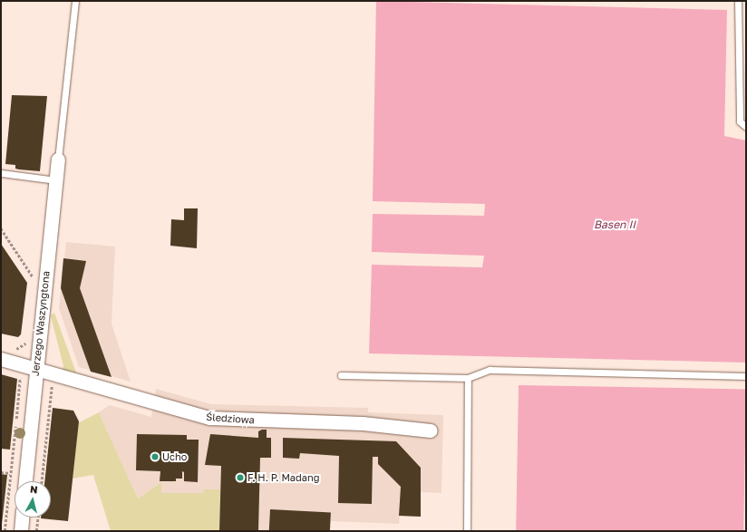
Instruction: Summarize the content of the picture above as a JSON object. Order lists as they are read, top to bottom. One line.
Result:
{"streets":{"street":["Jerzego Waszyngtona","Śledziowa"]},"crossings":[["Jerzego Waszyngtona","Śledziowa"]],"water":["Basen II"],"places":["Ucho","F. H. P. Madang"],"north":"top"}
